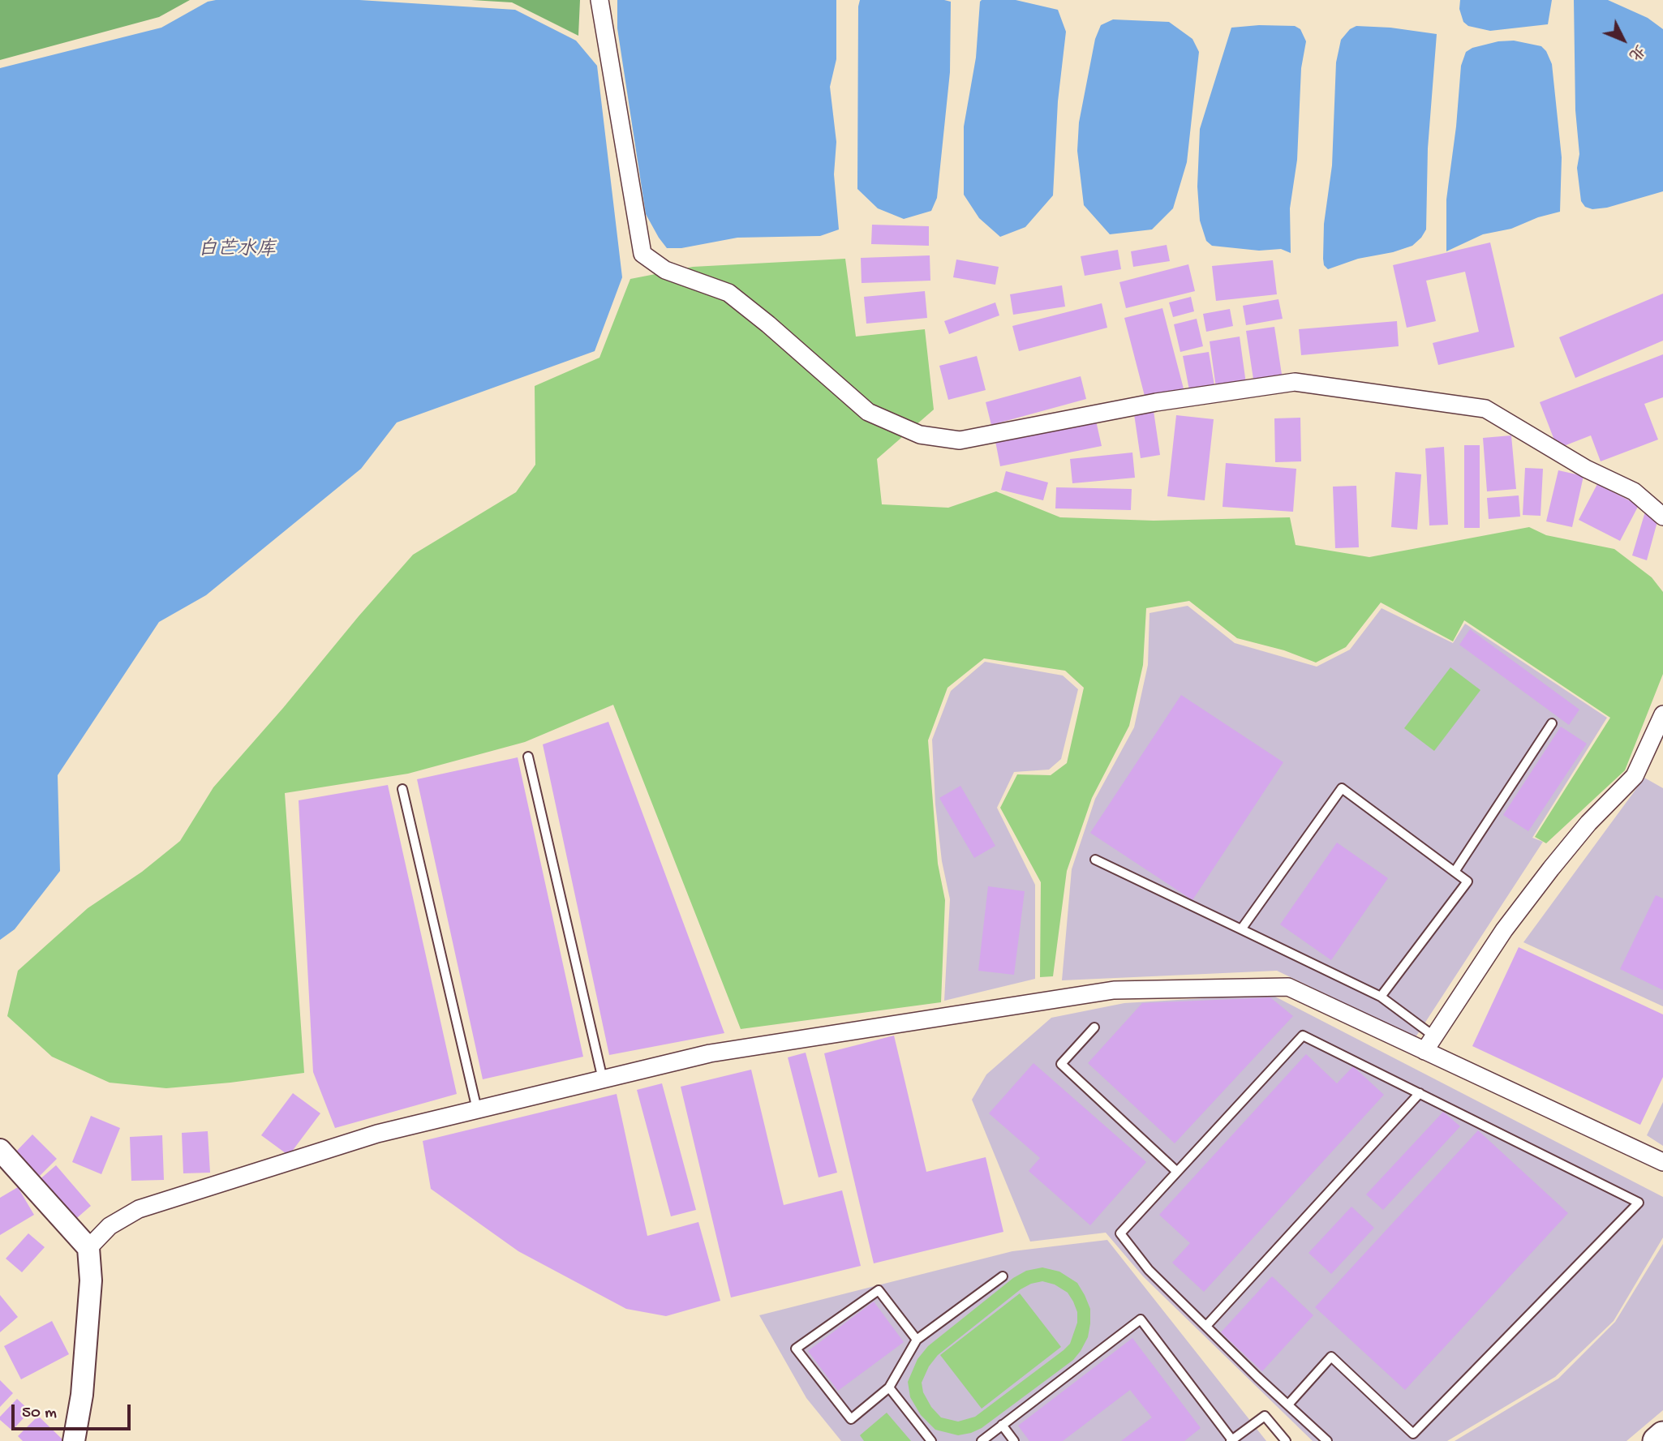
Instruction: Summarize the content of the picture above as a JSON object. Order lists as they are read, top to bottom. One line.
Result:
{"water":["白芒水库"],"scale_bar":"50 m","north":"bottom right"}
